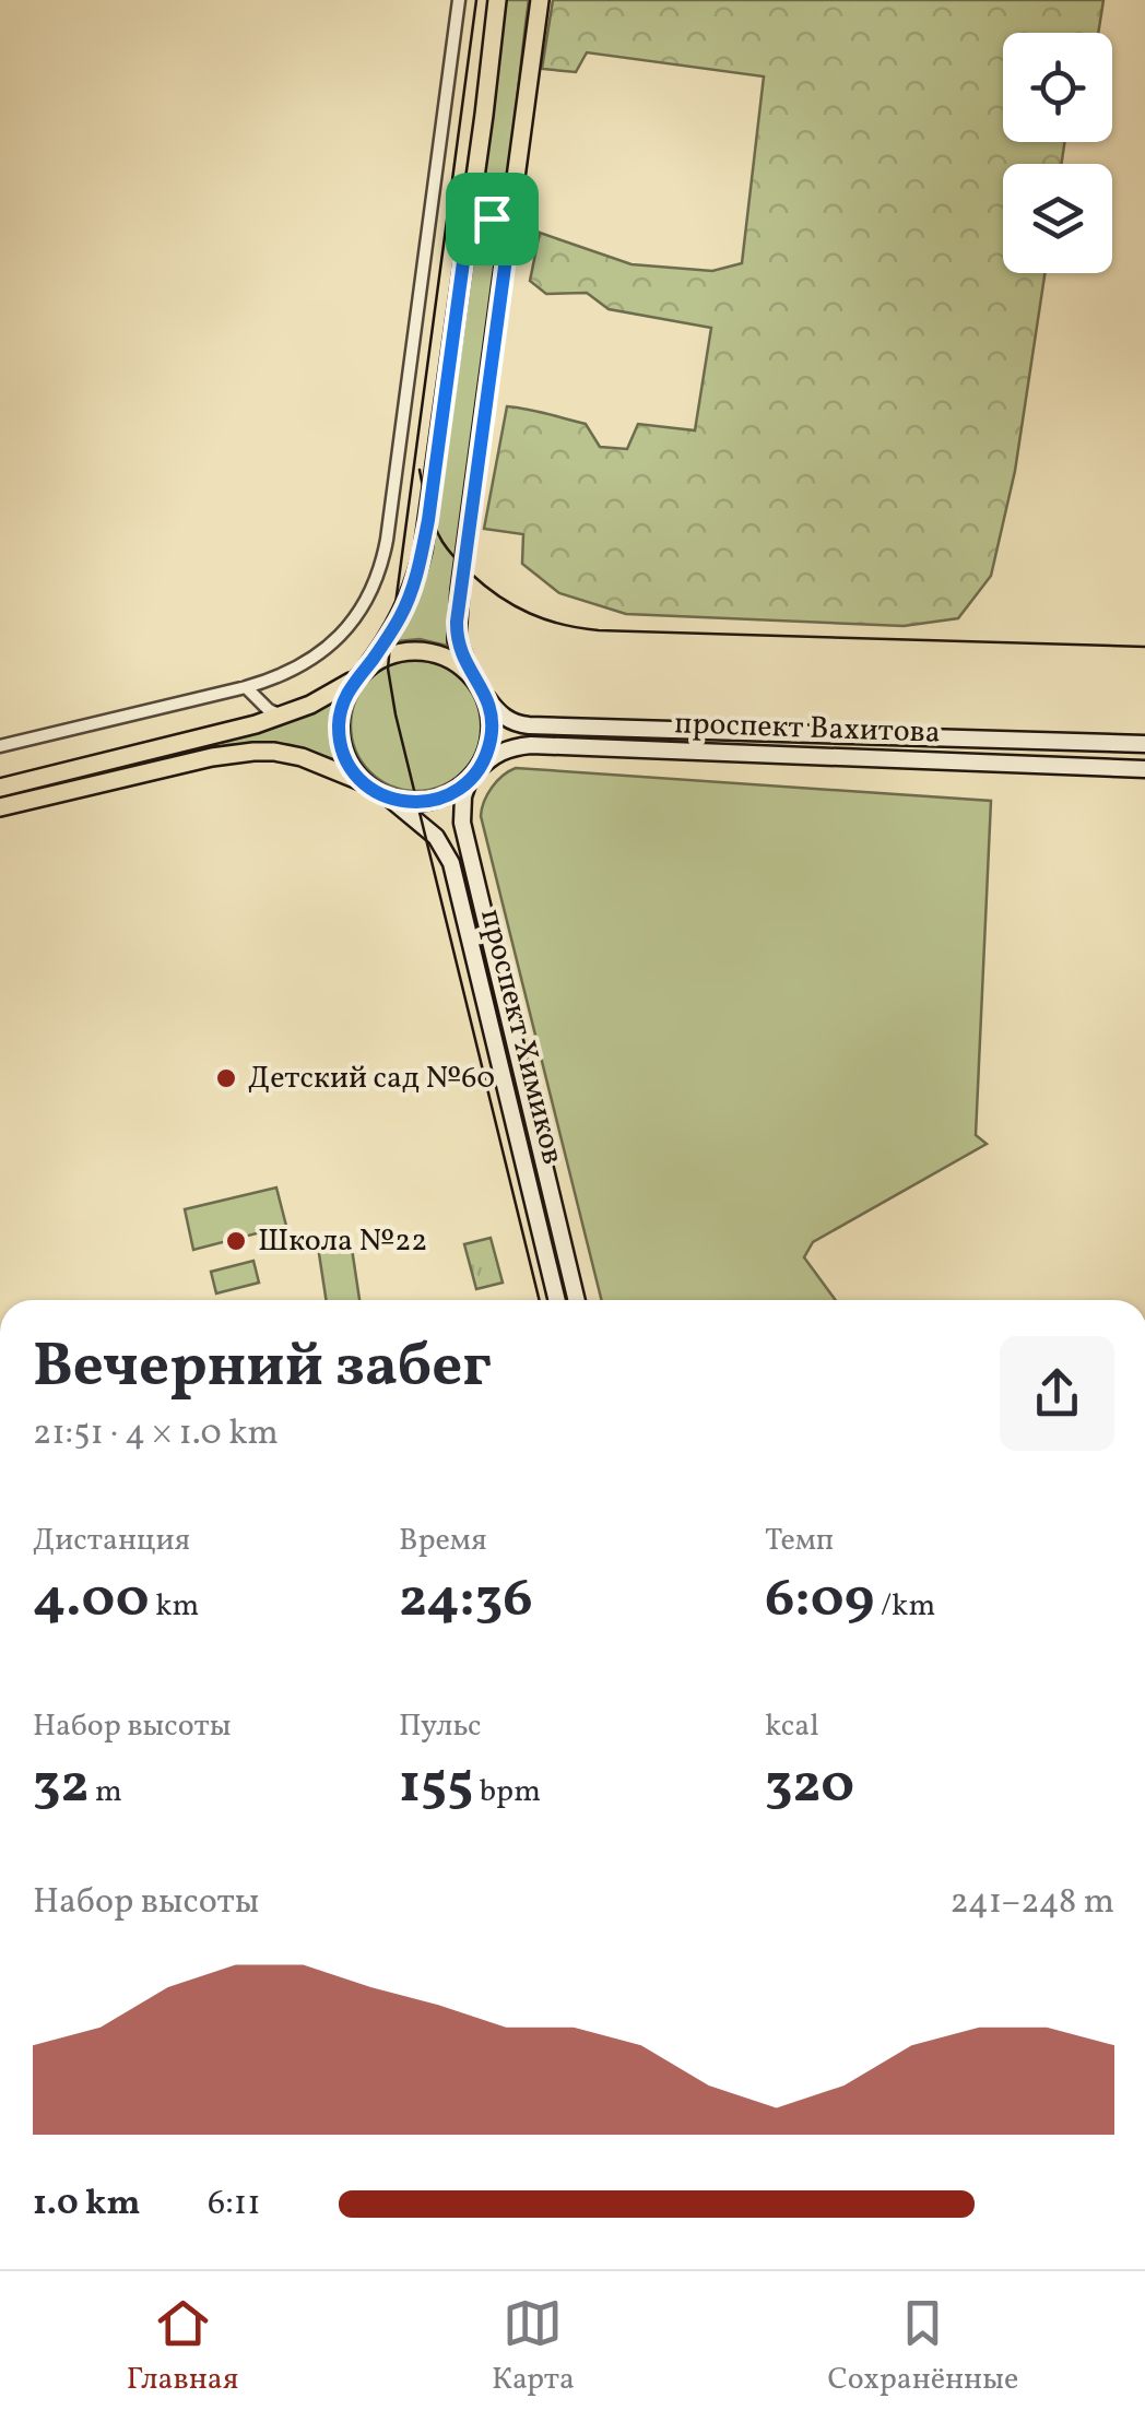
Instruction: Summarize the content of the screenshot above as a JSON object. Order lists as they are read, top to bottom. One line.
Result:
{"streets":{"main road":["проспект Вахитова","проспект Химиков"]},"crossings":[["проспект Вахитова","проспект Химиков"]],"places":["Детский сад №60","Школа №22"],"page":{"heading":["Вечерний забег","21:51 · 4 × 1.0 km"],"stats":[["Дистанция","4.00 km"],["Время","24:36"],["Темп","6:09 /km"],["Набор высоты","32 m"],["Пульс","155 bpm"],["kcal","320"]],"chart":["Набор высоты","241–248 m"],"list":[{"name":"1.0 km","note":"6:11"}],"tabs":["Главная","Карта","Сохранённые"]}}
